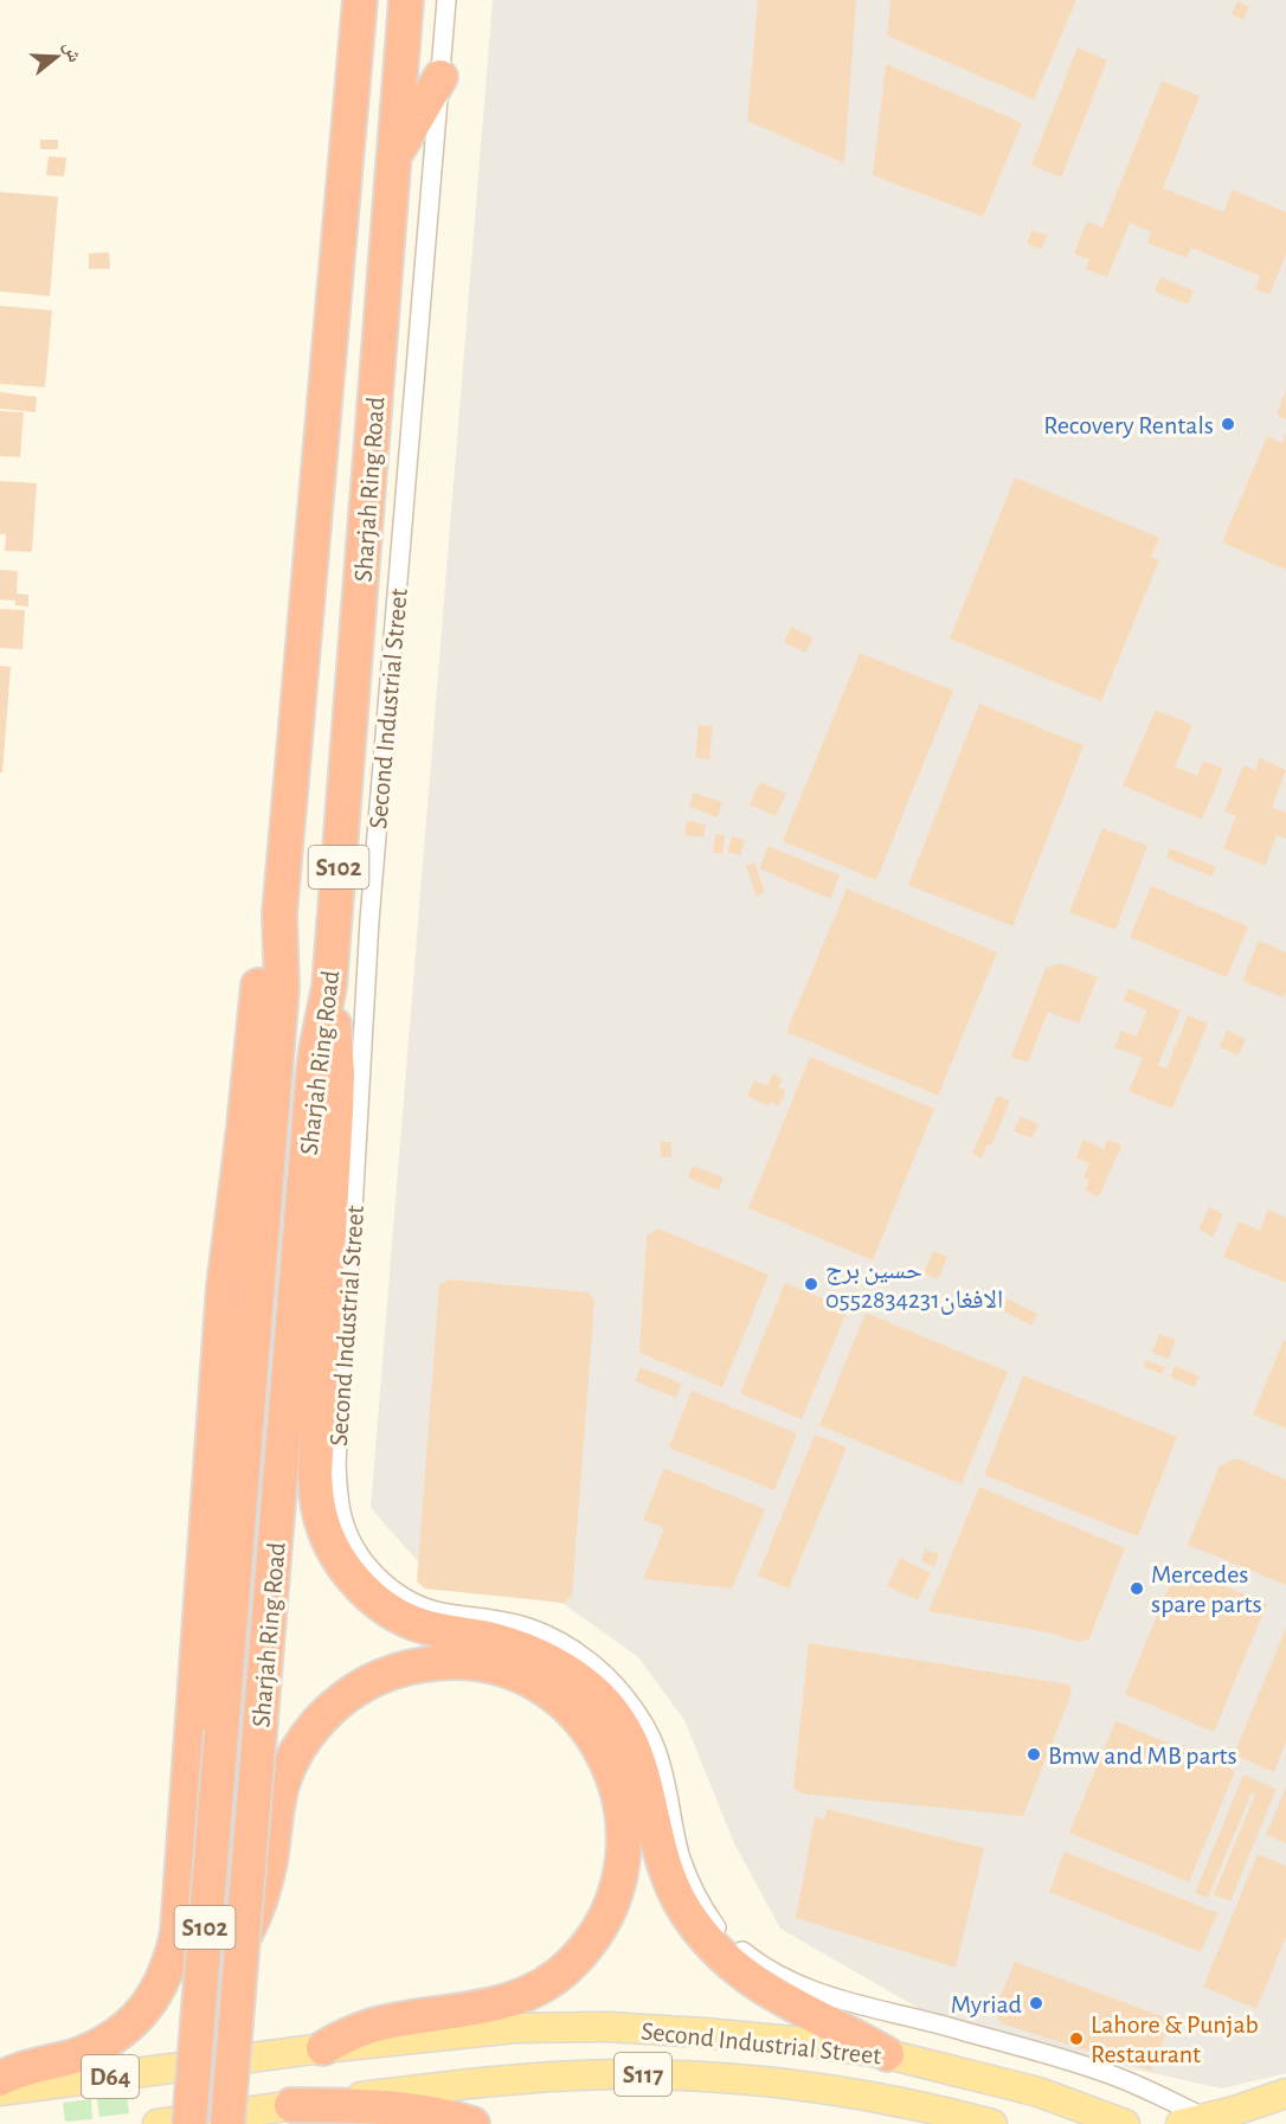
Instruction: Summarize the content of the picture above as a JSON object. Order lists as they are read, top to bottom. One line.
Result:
{"streets":{"highway":["Sharjah Ring Road","S102"],"main road":["Second Industrial Street","S117","D64"]},"crossings":[["Sharjah Ring Road","Second Industrial Street"],["Sharjah Ring Road","D64"],["Second Industrial Street","D64"]],"places":["Recovery Rentals","حسين برج الافغان0552834231","Mercedes spare parts","Bmw and MB parts","Myriad","Lahore & Punjab Restaurant"],"north":"right"}
